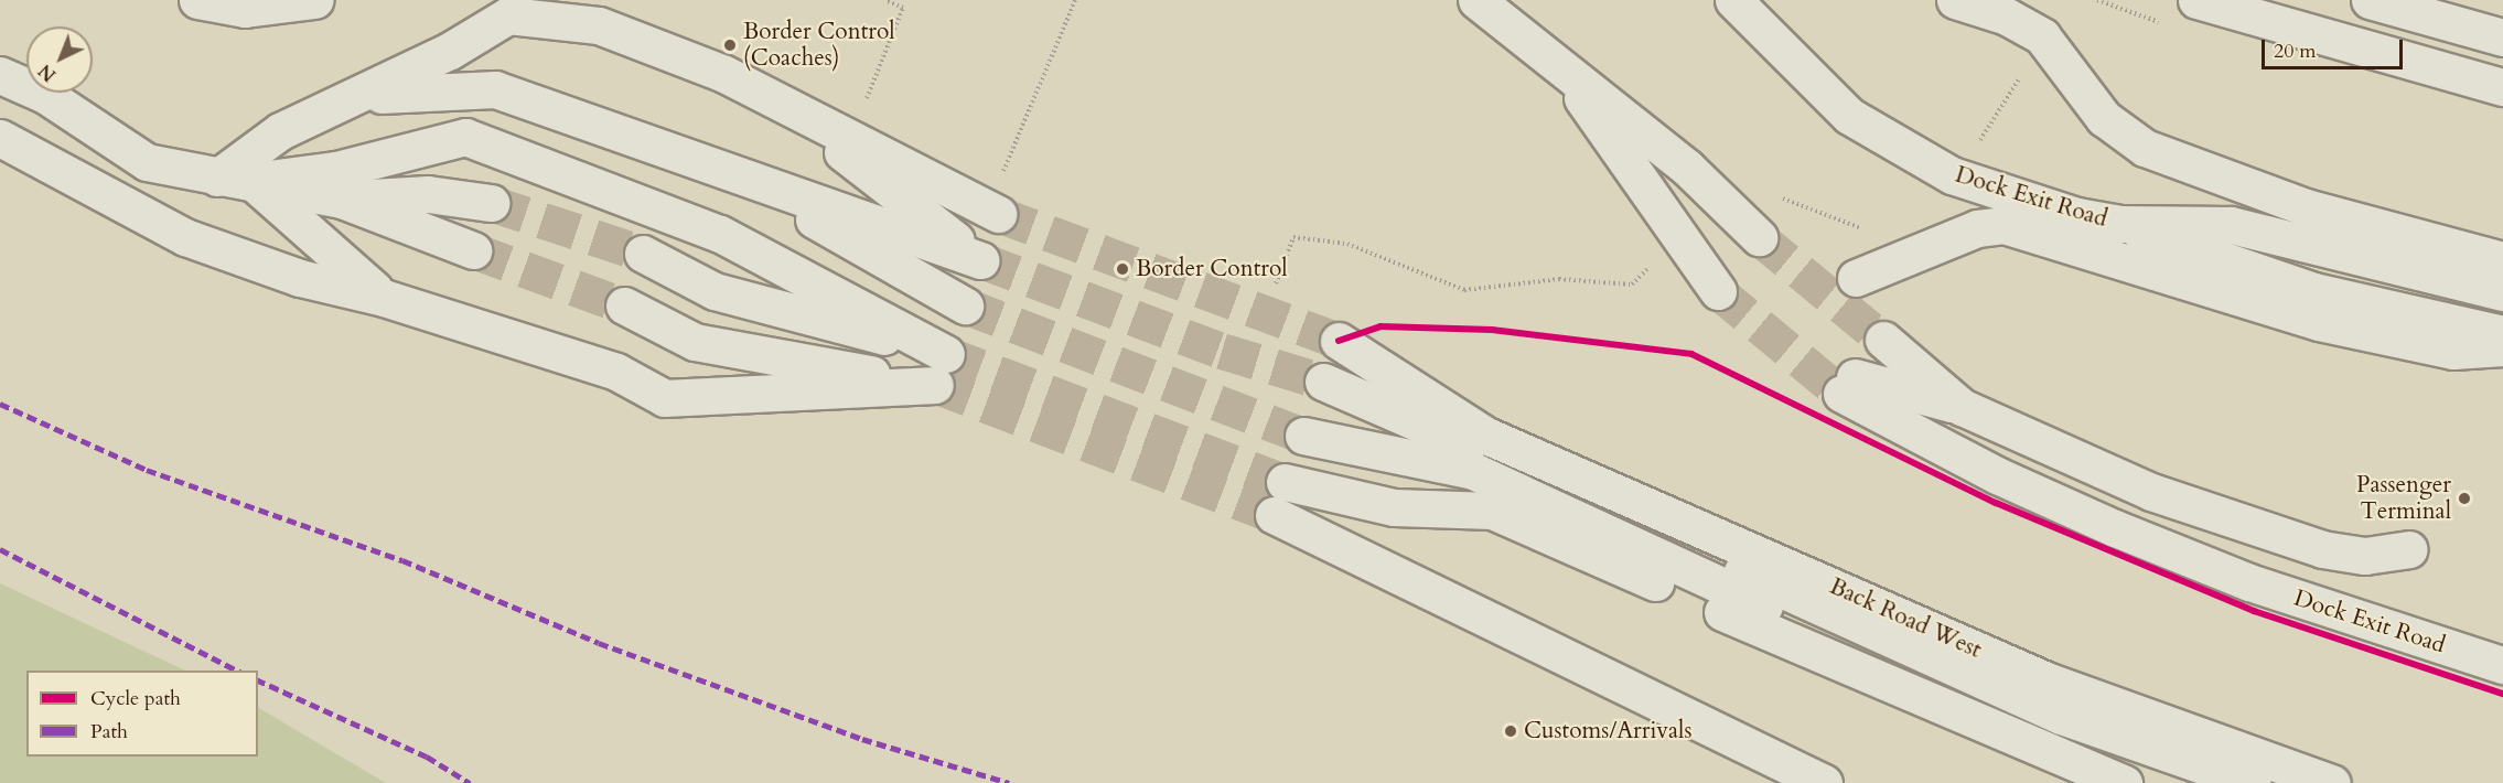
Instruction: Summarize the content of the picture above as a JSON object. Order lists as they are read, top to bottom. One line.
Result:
{"streets":{"lane":["Dock Exit Road","Back Road West"]},"places":["Border Control (Coaches)","Border Control","Passenger Terminal","Customs/Arrivals"],"legend":["Cycle path","Path"],"scale_bar":"20 m","north":"bottom left"}
